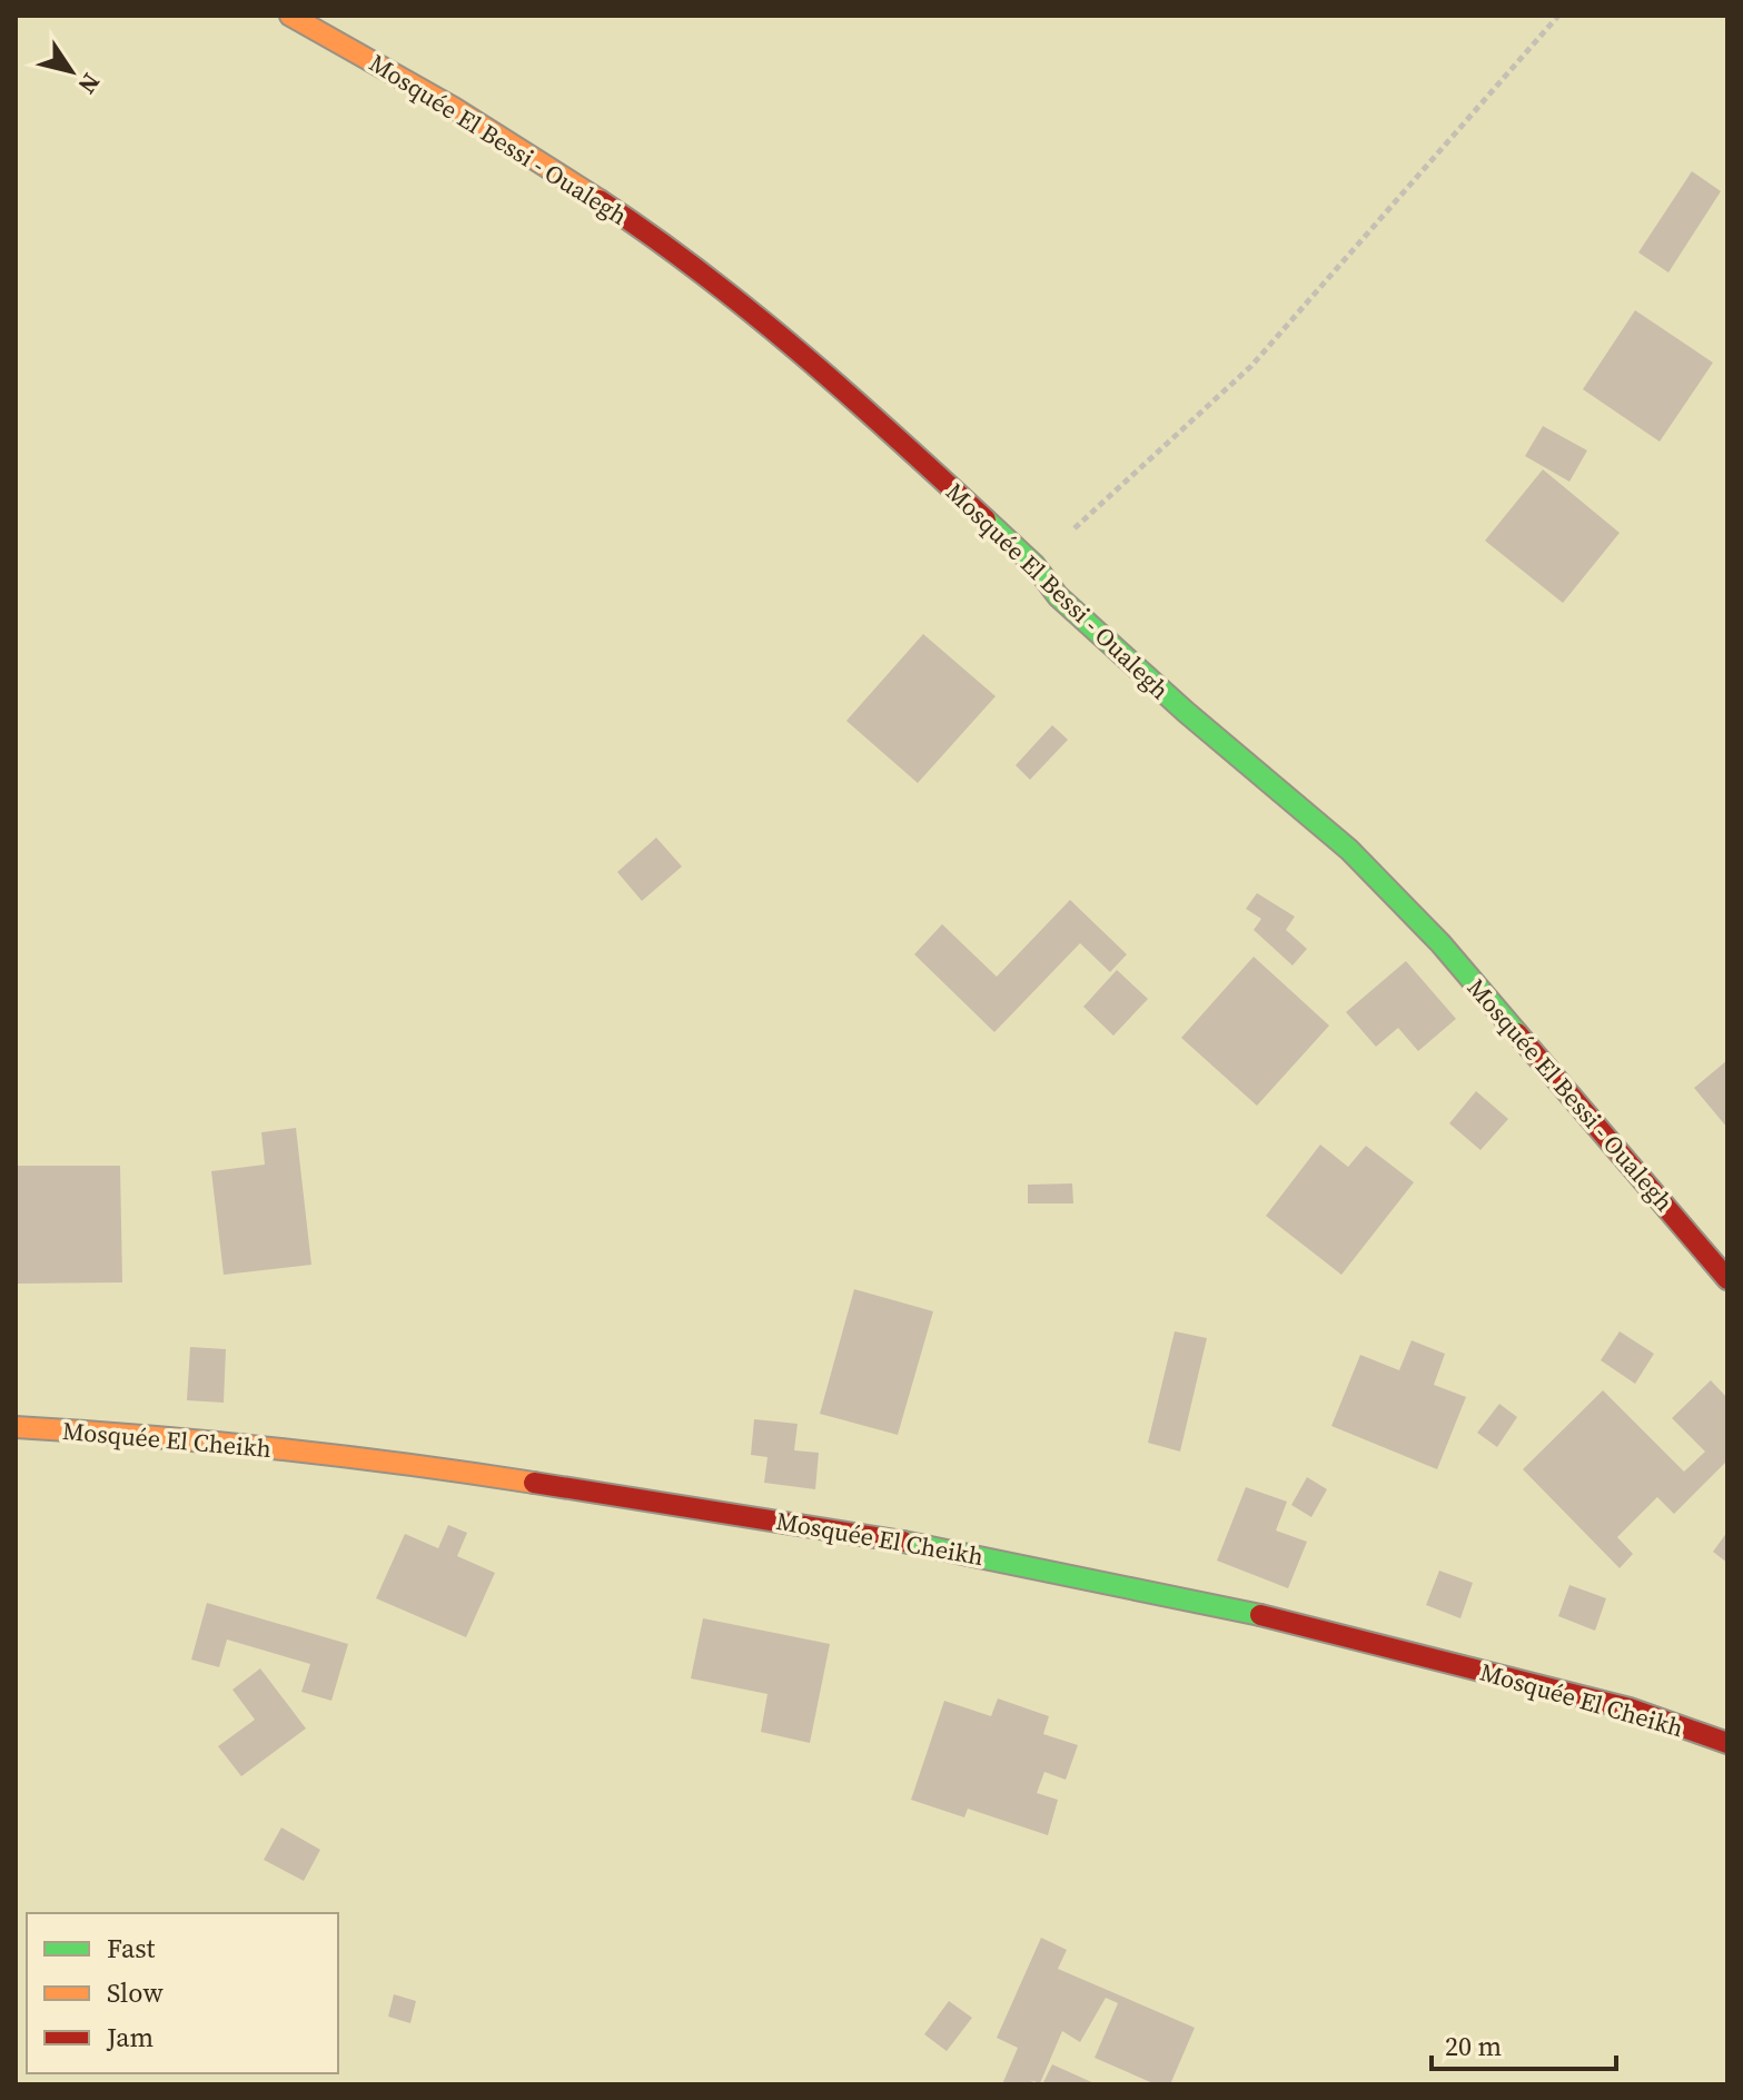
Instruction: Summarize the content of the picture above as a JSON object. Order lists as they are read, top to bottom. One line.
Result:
{"streets":{"street":["Mosquée El Bessi - Oualegh","Mosquée El Cheikh"]},"legend":["Fast","Slow","Jam"],"scale_bar":"20 m","north":"bottom right"}
